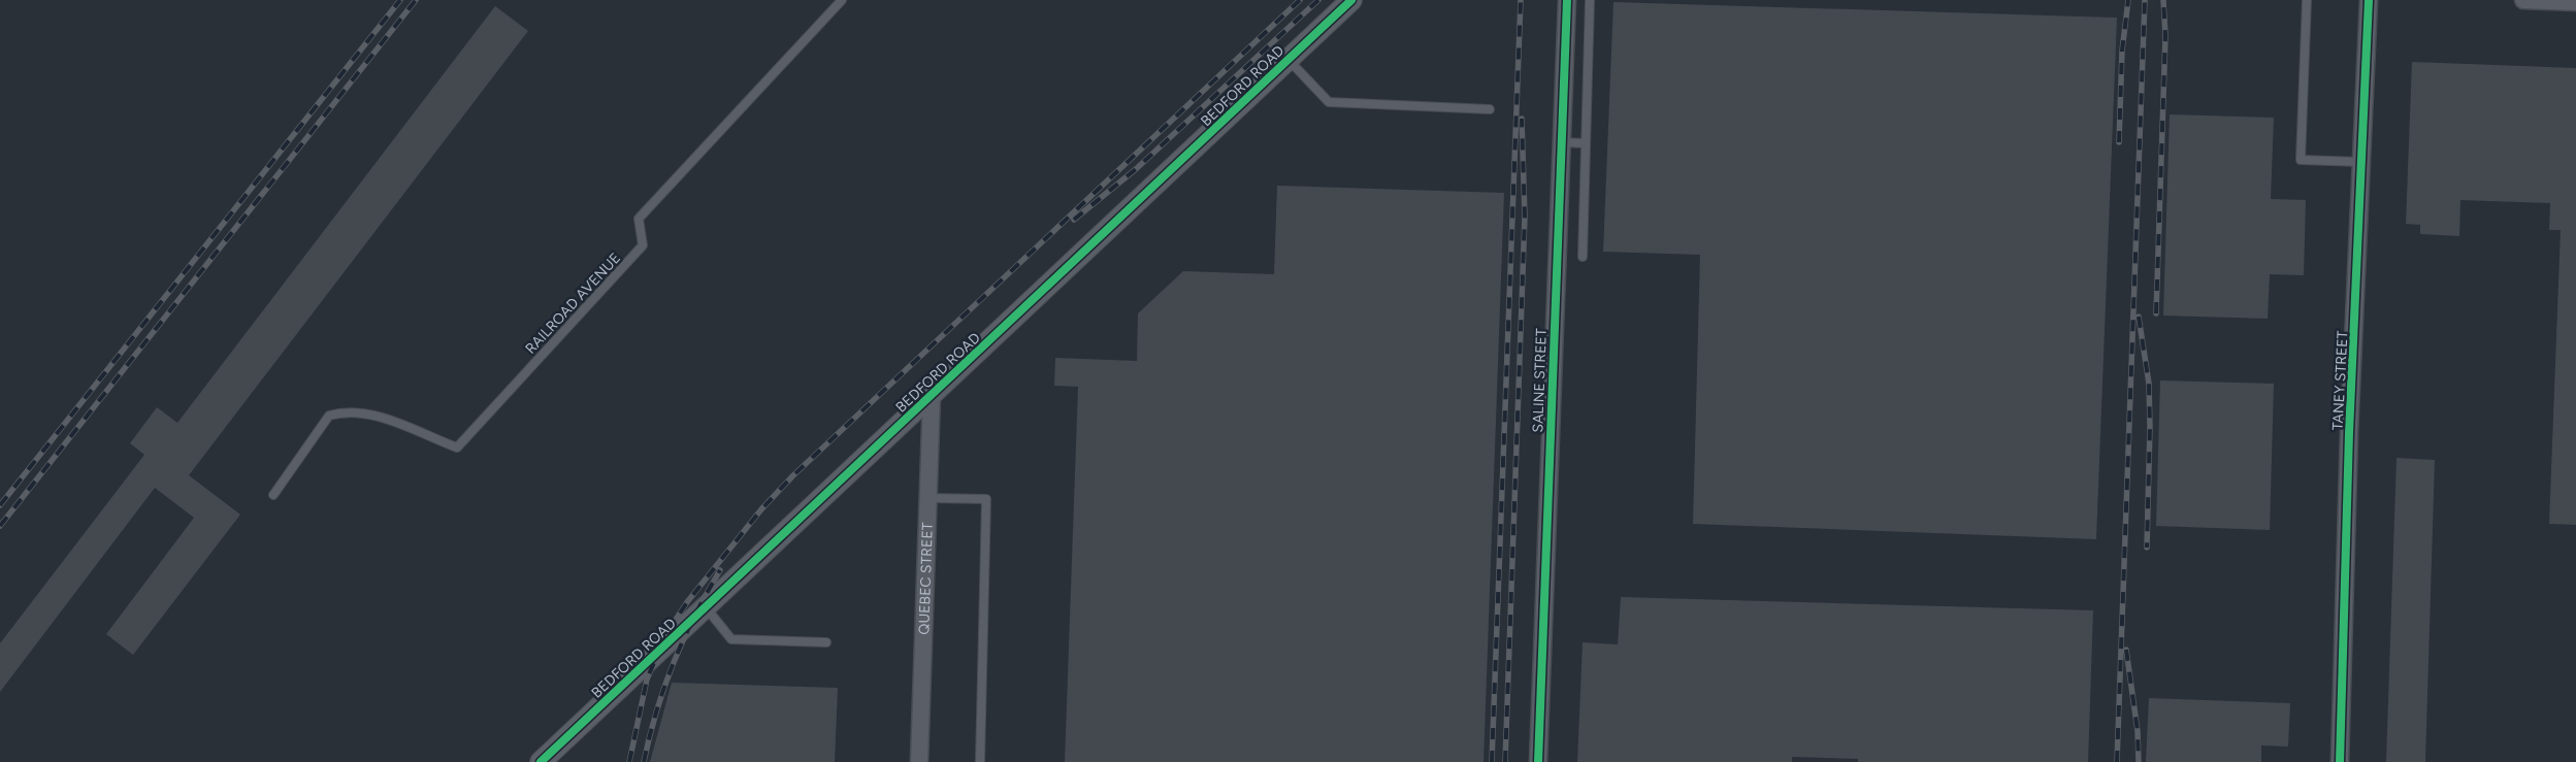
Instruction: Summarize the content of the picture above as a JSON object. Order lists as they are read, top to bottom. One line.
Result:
{"streets":{"street":["BEDFORD ROAD","SALINE STREET","TANEY STREET","QUEBEC STREET"],"lane":["RAILROAD AVENUE"]},"crossings":[["BEDFORD ROAD","QUEBEC STREET"]]}
